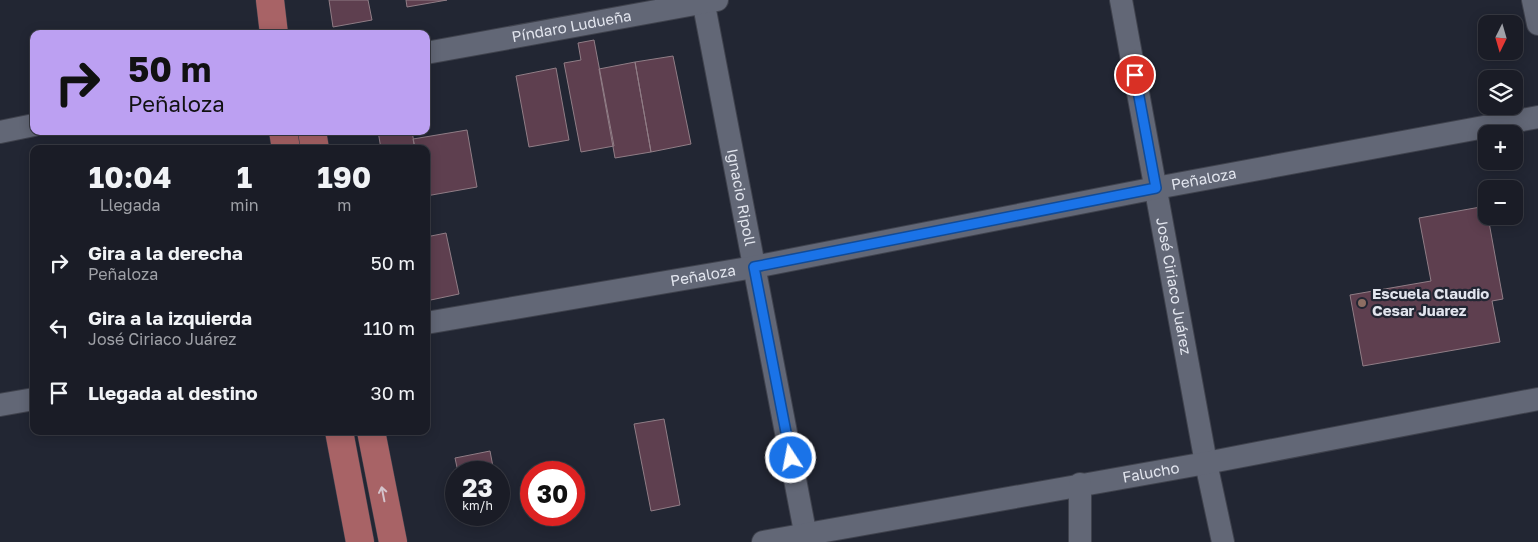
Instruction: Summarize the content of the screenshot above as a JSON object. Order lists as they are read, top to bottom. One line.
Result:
{"streets":{"street":["Píndaro Ludueña","Peñaloza","Ignacio Ripoll","José Ciriaco Juárez","Falucho"]},"crossings":[["Píndaro Ludueña","Ignacio Ripoll"],["Peñaloza","Ignacio Ripoll"],["Peñaloza","José Ciriaco Juárez"],["Ignacio Ripoll","Falucho"],["José Ciriaco Juárez","Falucho"]],"places":["Escuela Claudio Cesar Juarez"],"north":"bottom","page":{"map_buttons":["+","−"],"turn":["50 m","Peñaloza"],"eta":["10:04","Llegada","1","min","190","m"],"list":[{"name":"Gira a la derecha","note":"Peñaloza","value":"50 m"},{"name":"Gira a la izquierda","note":"José Ciriaco Juárez","value":"110 m"},{"name":"Llegada al destino","value":"30 m"}],"speed":"23 km/h","limit":"30"}}
